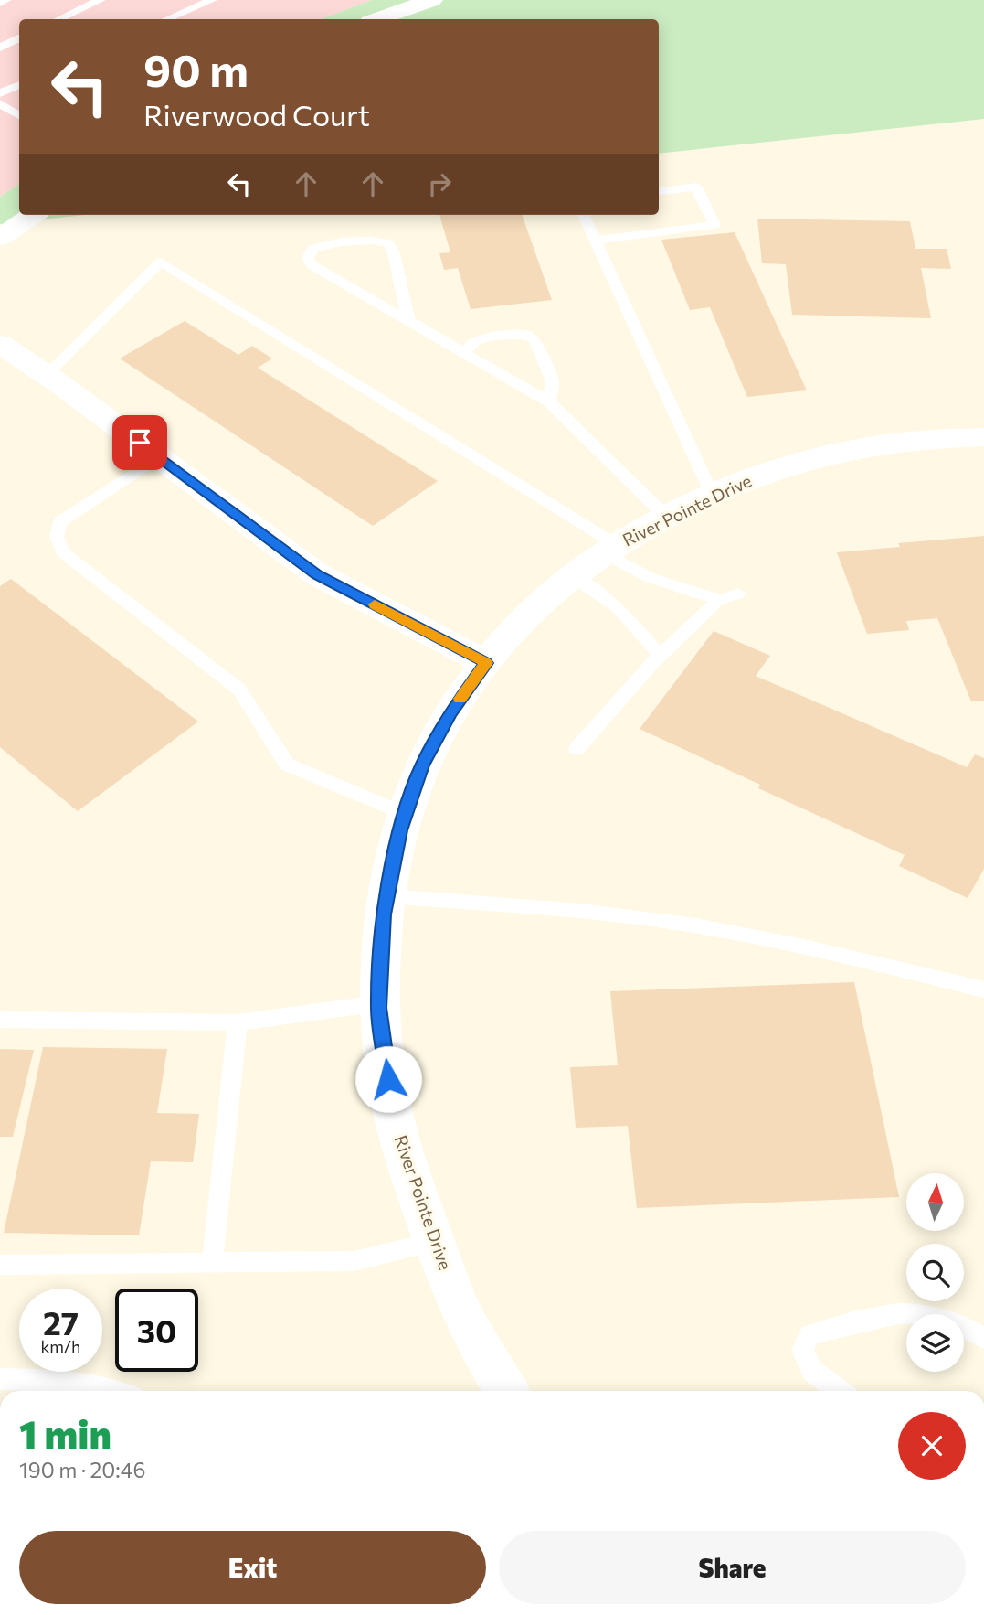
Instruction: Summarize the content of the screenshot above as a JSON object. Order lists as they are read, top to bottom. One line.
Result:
{"streets":{"street":["River Pointe Drive"]},"north":"top","page":{"turn":["90 m","Riverwood Court"],"speed":"27 km/h","limit":"30","heading":["1 min","190 m · 20:46"],"buttons":["Exit","Share"]}}
